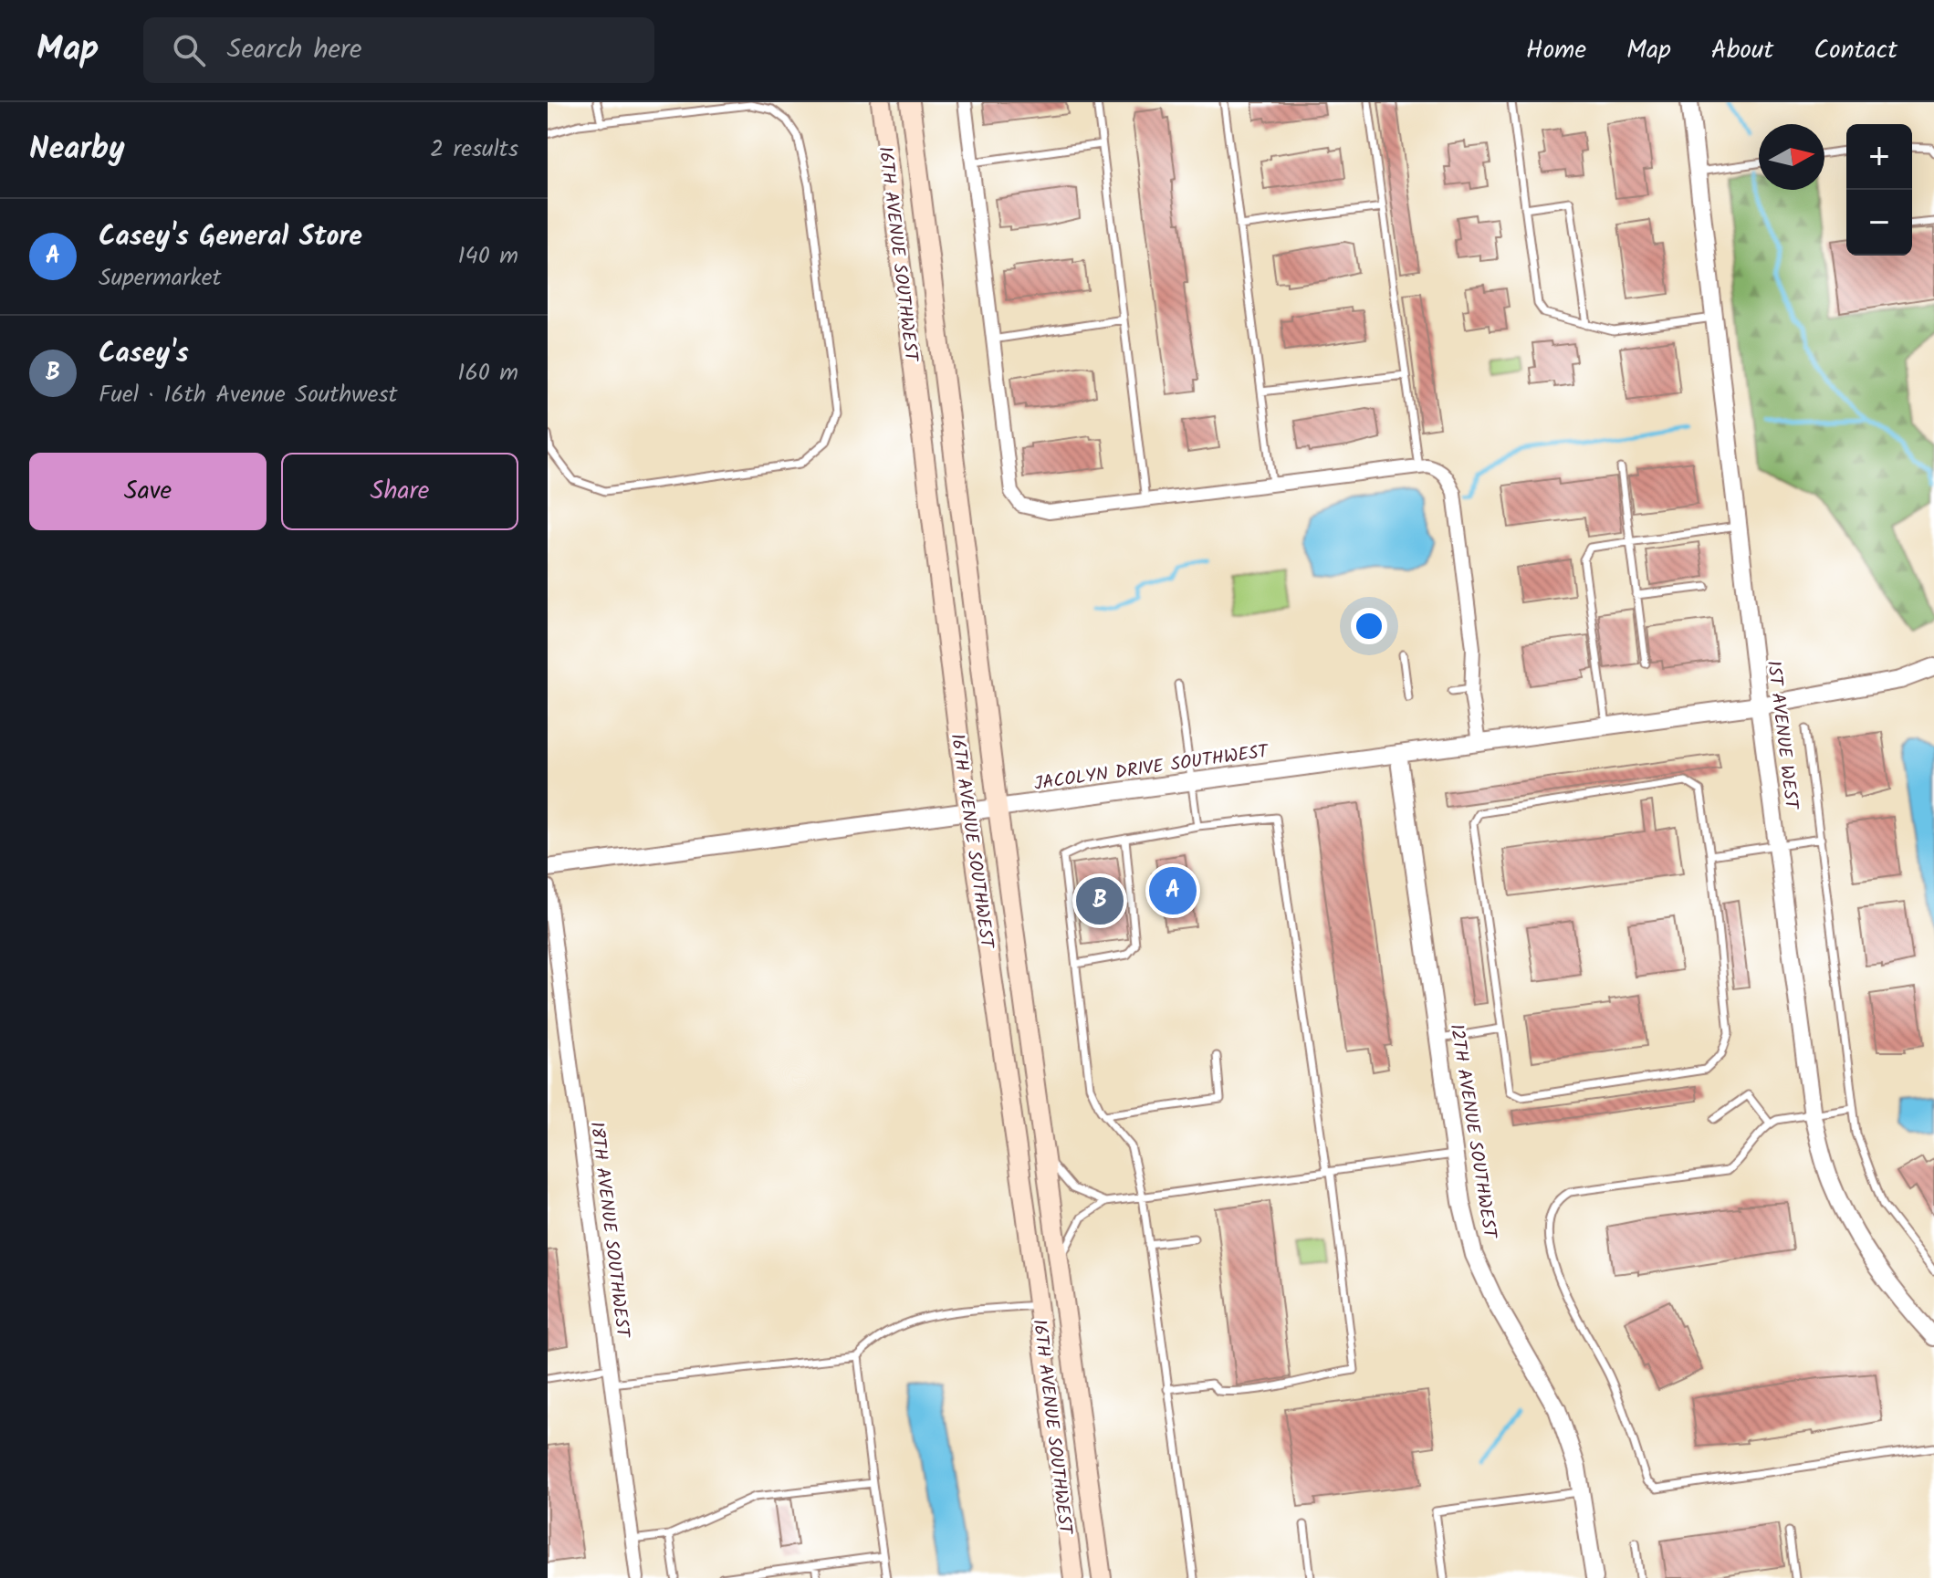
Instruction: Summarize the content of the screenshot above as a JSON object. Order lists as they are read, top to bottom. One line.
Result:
{"streets":{"main road":["16TH AVENUE SOUTHWEST"],"street":["1ST AVENUE WEST","JACOLYN DRIVE SOUTHWEST","12TH AVENUE SOUTHWEST","18TH AVENUE SOUTHWEST"]},"crossings":[["16TH AVENUE SOUTHWEST","JACOLYN DRIVE SOUTHWEST"],["1ST AVENUE WEST","JACOLYN DRIVE SOUTHWEST"],["JACOLYN DRIVE SOUTHWEST","12TH AVENUE SOUTHWEST"]],"north":"right","page":{"header":"Map","search":"Search here","nav":["Home","Map","About","Contact"],"heading":["Nearby","2 results"],"map_buttons":["+","−"],"list":[{"mark":"A","name":"Casey's General Store","note":"Supermarket","value":"140 m"},{"mark":"B","name":"Casey's","note":"Fuel · 16th Avenue Southwest","value":"160 m"}],"buttons":["Save","Share"],"pins":["A","B"]}}
